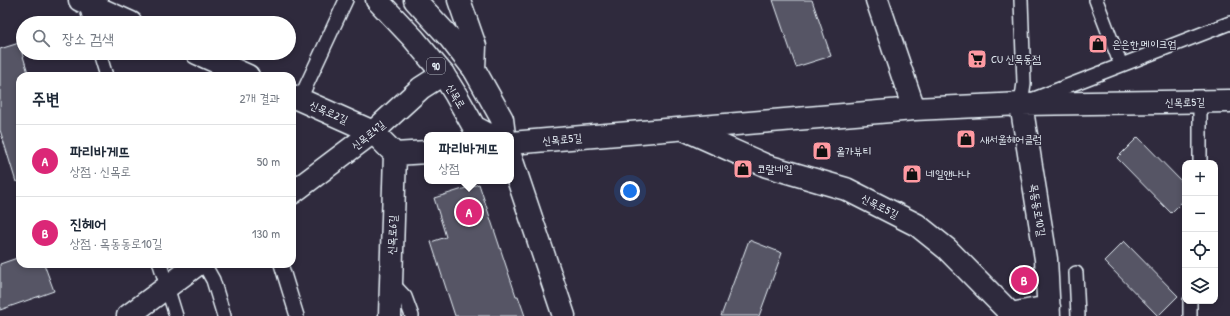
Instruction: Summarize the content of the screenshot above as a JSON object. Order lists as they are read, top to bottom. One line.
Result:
{"streets":{"street":["90","신목로","신목로5길","신목로2길","신목로4길","목동동로10길","신목로6길"]},"crossings":[["신목로","신목로4길"],["신목로5길","목동동로10길"],["신목로2길","신목로4길"],["신목로2길","신목로6길"]],"places":{"shop":["은은한 메이크업","새서울헤어클럽","올가뷰티","코랄네일","네일앤나나"],"supermarket":["CU 신목동점"]},"page":{"search":"장소 검색","heading":["주변","2개 결과"],"list":[{"mark":"A","name":"파리바게뜨","note":"상점 · 신목로","value":"50 m"},{"mark":"B","name":"진헤어","note":"상점 · 목동동로10길","value":"130 m"}],"popup":["파리바게뜨","상점"],"map_buttons":["+","−"],"pins":["A","B"]}}
